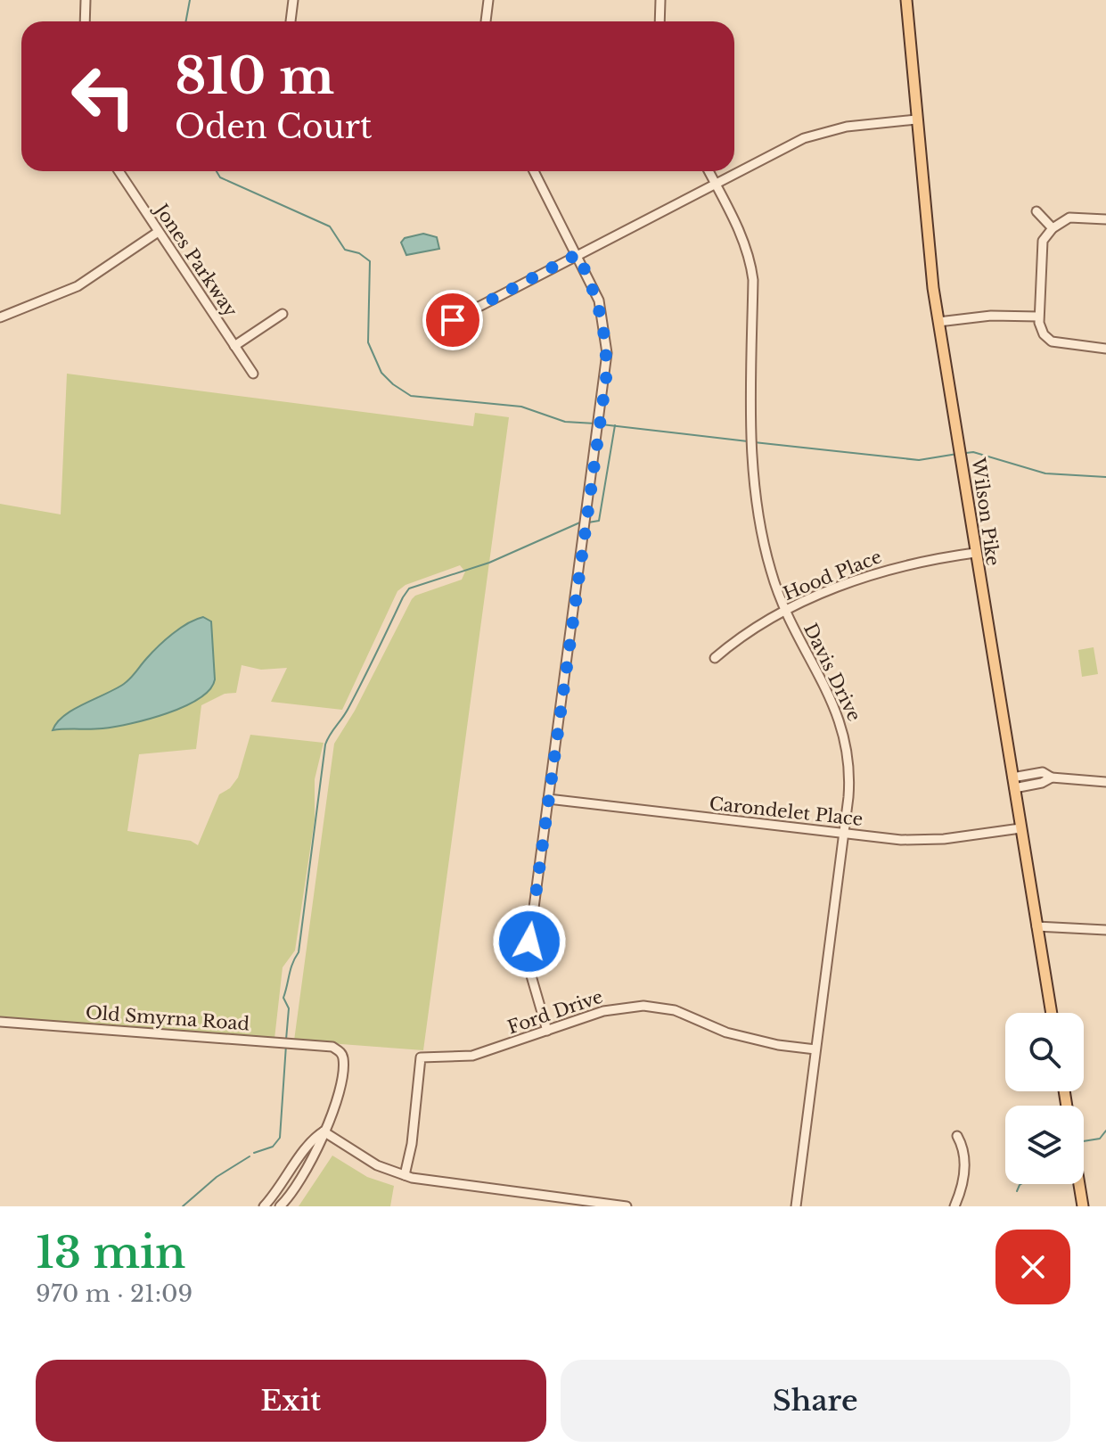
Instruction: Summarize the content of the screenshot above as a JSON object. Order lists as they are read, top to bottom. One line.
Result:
{"streets":{"main road":["Wilson Pike"],"street":["Jones Parkway","Hood Place","Davis Drive","Carondelet Place","Ford Drive","Old Smyrna Road"]},"crossings":[["Wilson Pike","Hood Place"],["Wilson Pike","Carondelet Place"],["Hood Place","Davis Drive"],["Davis Drive","Carondelet Place"],["Davis Drive","Ford Drive"]],"page":{"turn":["810 m","Oden Court"],"heading":["13 min","970 m · 21:09"],"buttons":["Exit","Share"]}}
